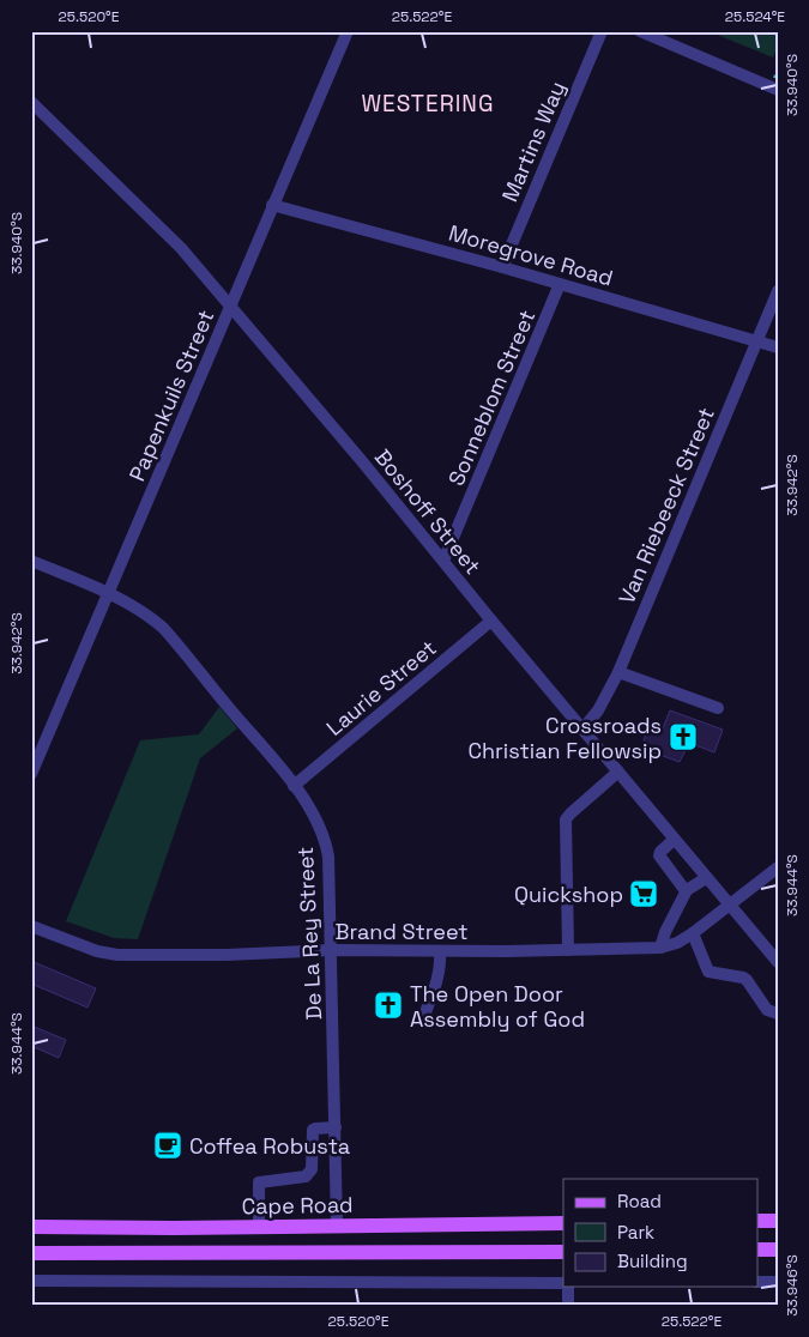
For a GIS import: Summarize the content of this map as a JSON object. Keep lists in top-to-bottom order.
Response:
{
  "streets": {
    "main road": ["Cape Road"],
    "street": [
      "Martins Way",
      "Moregrove Road",
      "Papenkuils Street",
      "Sonneblom Street",
      "Van Riebeeck Street",
      "Boshoff Street",
      "Laurie Street",
      "Brand Street",
      "De La Rey Street"
    ]
  },
  "crossings": [
    ["Martins Way", "Moregrove Road"],
    ["Moregrove Road", "Papenkuils Street"],
    ["Moregrove Road", "Sonneblom Street"],
    ["Moregrove Road", "Van Riebeeck Street"],
    ["Papenkuils Street", "Boshoff Street"],
    ["Papenkuils Street", "De La Rey Street"],
    ["Sonneblom Street", "Boshoff Street"],
    ["Van Riebeeck Street", "Boshoff Street"],
    ["Boshoff Street", "Laurie Street"],
    ["Boshoff Street", "Brand Street"],
    ["Laurie Street", "De La Rey Street"],
    ["Brand Street", "De La Rey Street"],
    ["De La Rey Street", "Cape Road"]
  ],
  "districts": ["WESTERING"],
  "places": {
    "church": ["Crossroads Christian Fellowsip", "The Open Door Assembly of God"],
    "supermarket": ["Quickshop"],
    "cafe": ["Coffea Robusta"]
  },
  "legend": ["Road", "Park", "Building"],
  "coordinates": [
    "25.520°E",
    "25.522°E",
    "25.524°E",
    "33.940°S",
    "33.942°S",
    "33.944°S",
    "33.946°S"
  ]
}
